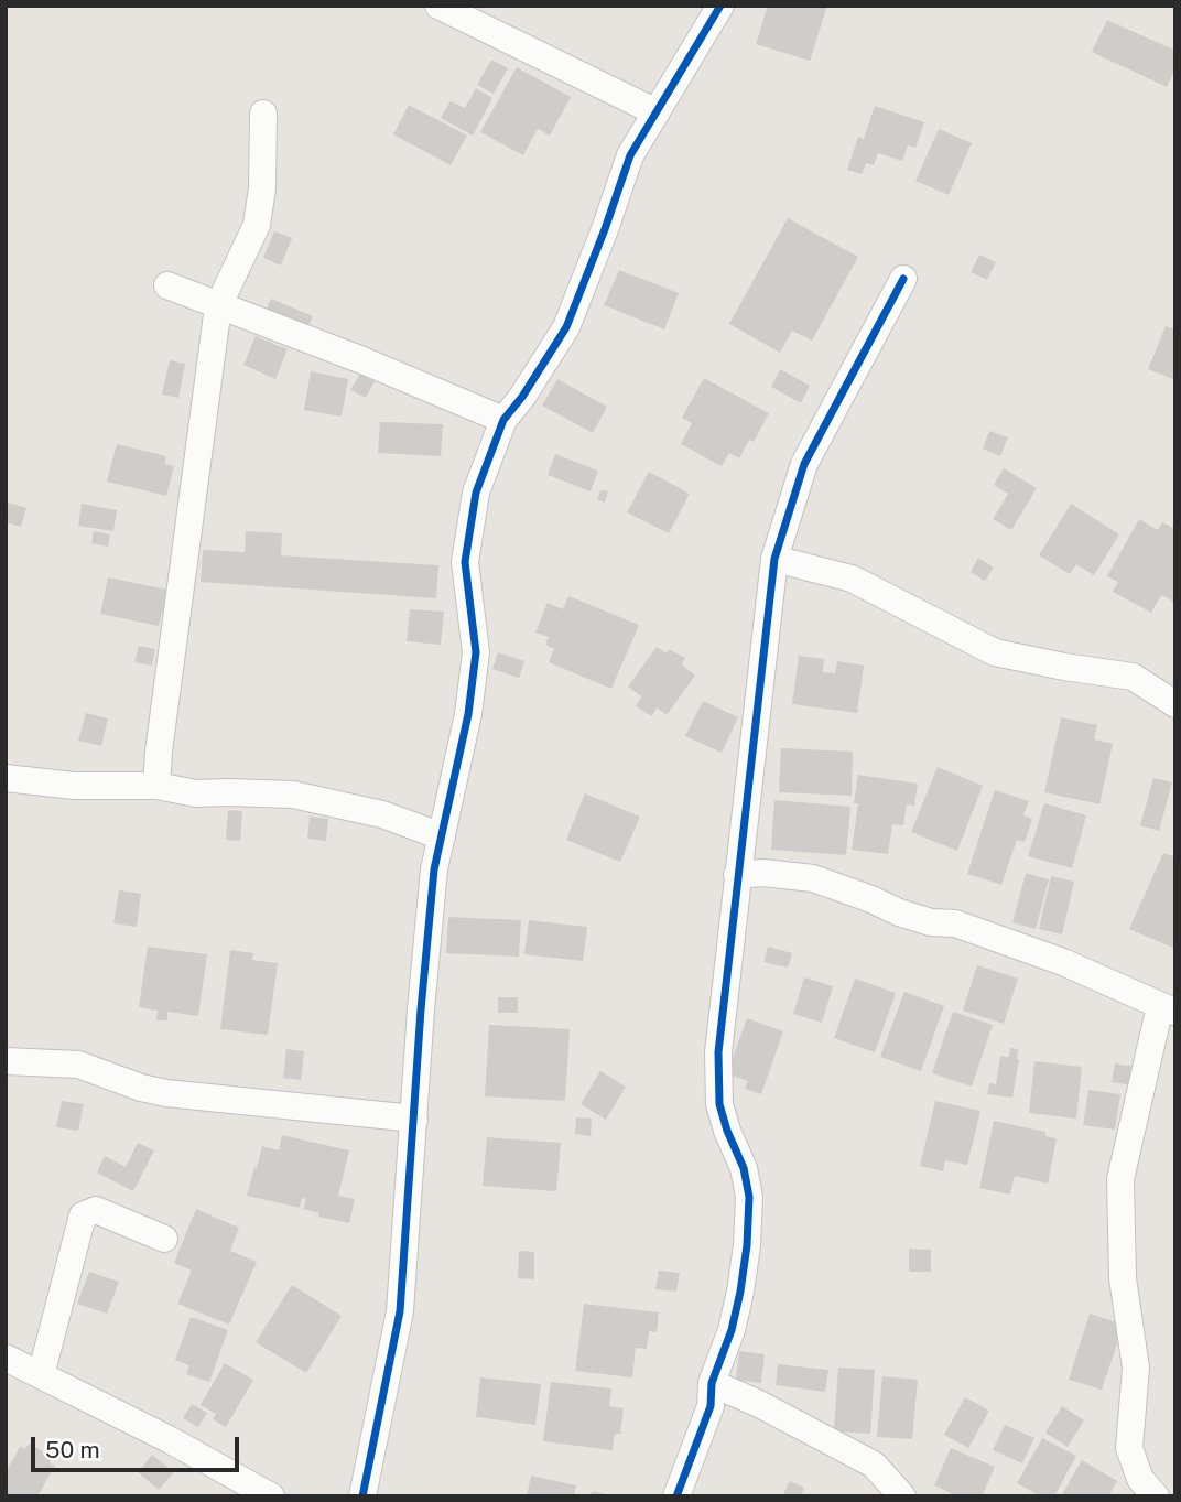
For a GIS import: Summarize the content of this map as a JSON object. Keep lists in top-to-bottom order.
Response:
{
  "scale_bar": "50 m"
}
